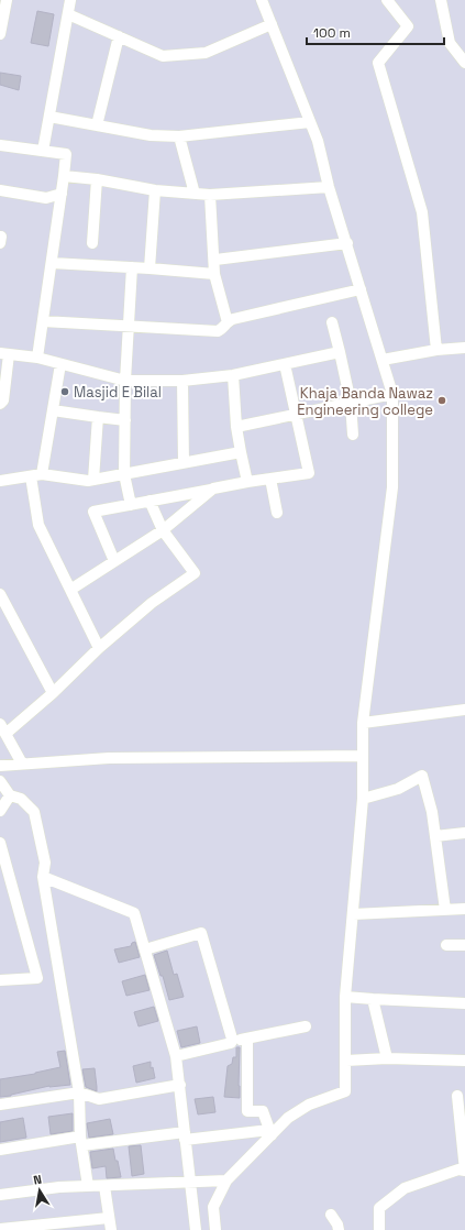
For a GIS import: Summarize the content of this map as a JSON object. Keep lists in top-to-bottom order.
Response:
{
  "places": ["Masjid E Bilal", "Khaja Banda Nawaz Engineering college"],
  "scale_bar": "100 m",
  "north": "top"
}
